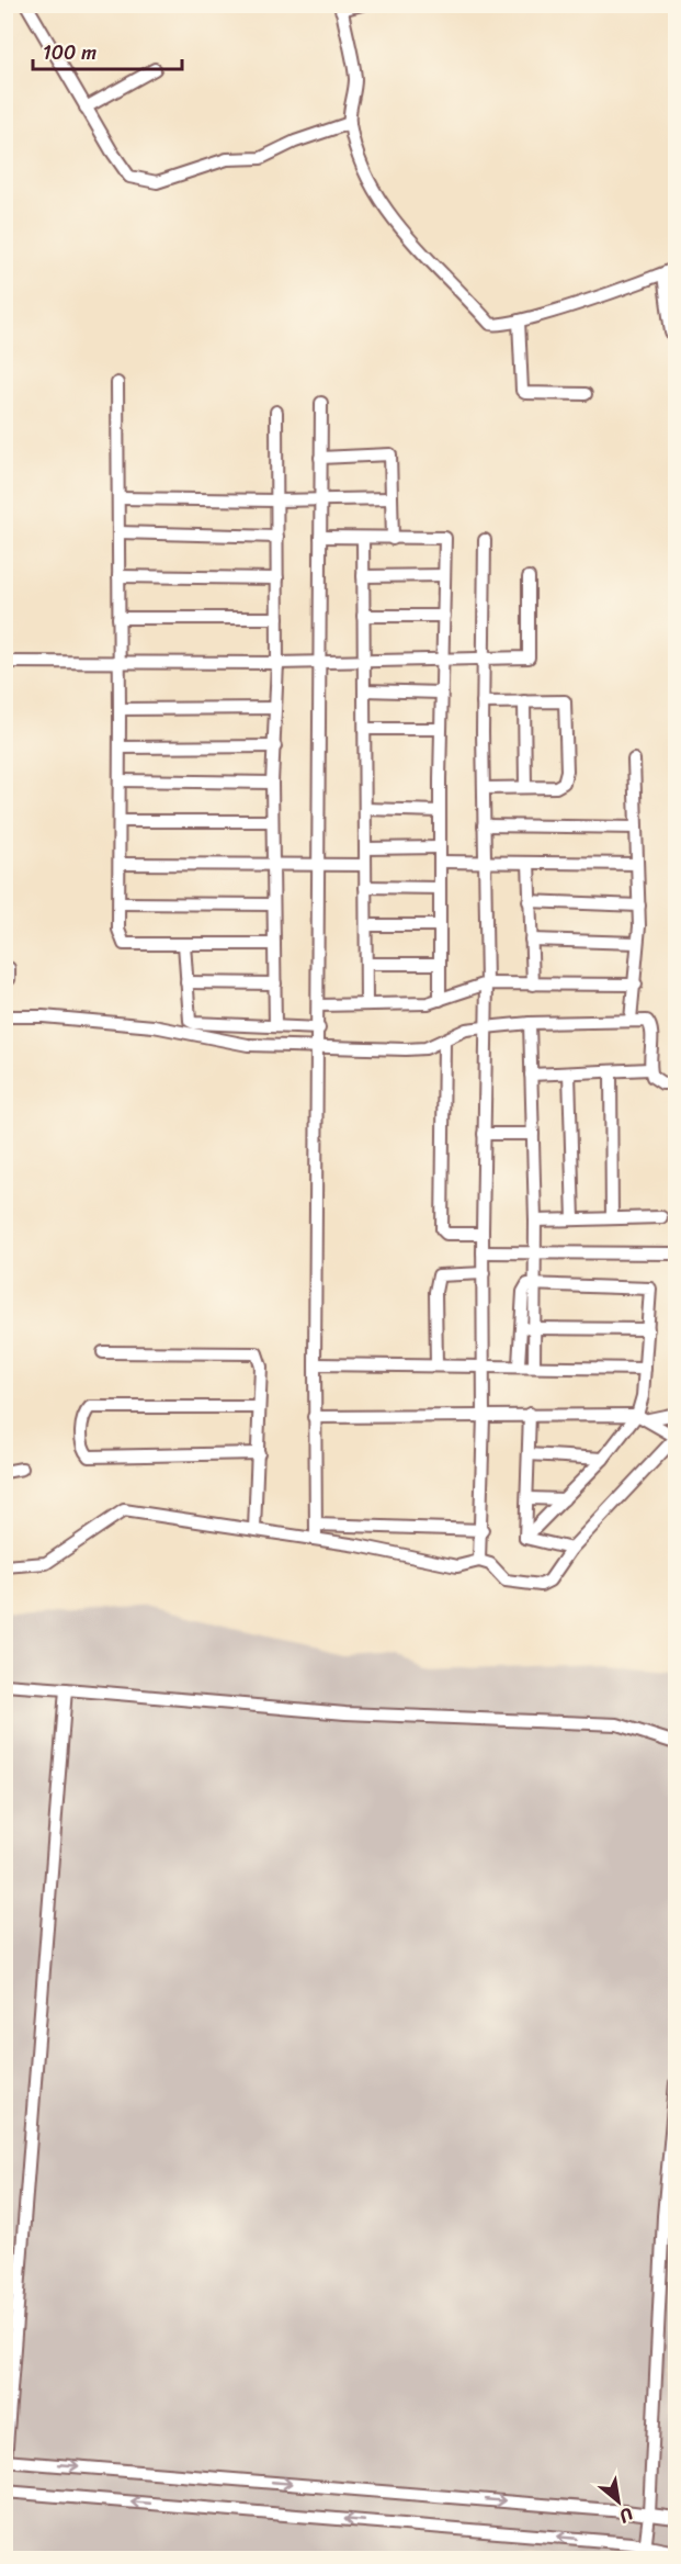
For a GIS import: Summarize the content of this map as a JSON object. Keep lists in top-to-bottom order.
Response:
{
  "scale_bar": "100 m",
  "north": "bottom right"
}
